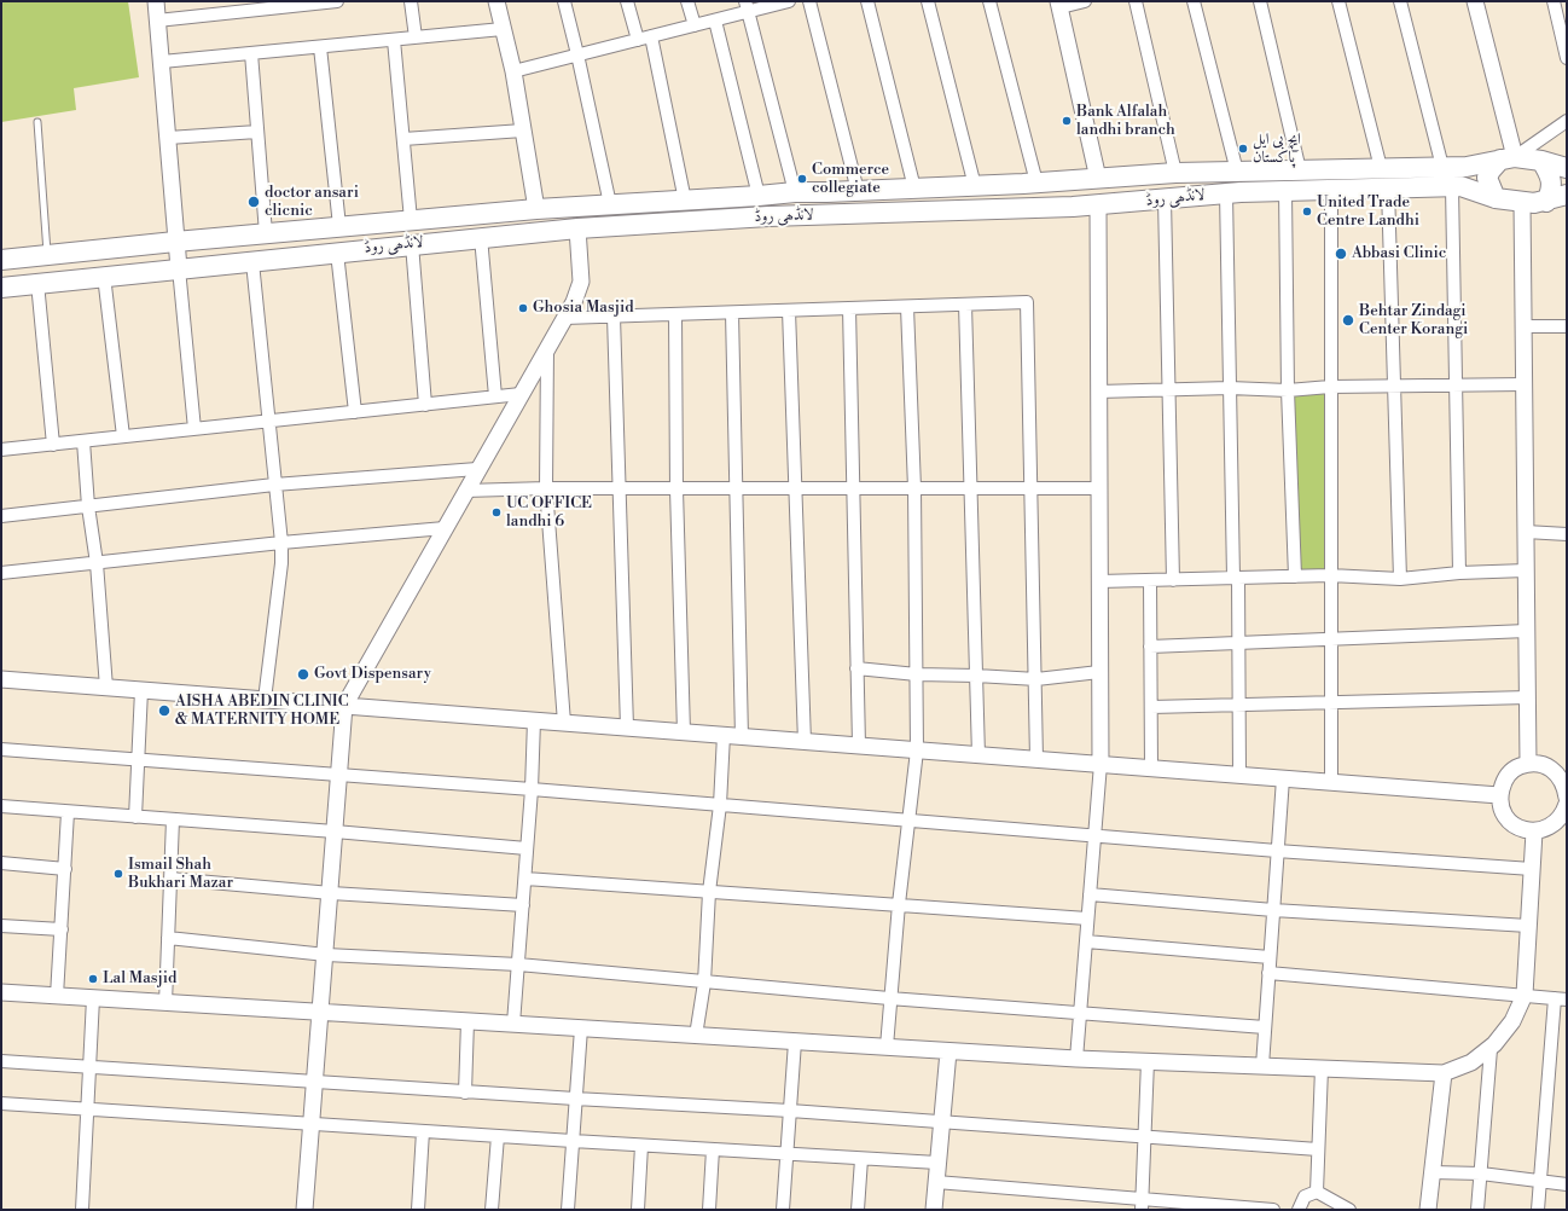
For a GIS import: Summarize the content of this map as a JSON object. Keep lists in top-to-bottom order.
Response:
{
  "streets": {
    "main road": ["لانڈھی روڈ"]
  },
  "places": [
    "Bank Alfalah landhi branch",
    "ایچ بی ایل پاکستان",
    "Commerce collegiate",
    "doctor ansari clicnic",
    "United Trade Centre Landhi",
    "Abbasi Clinic",
    "Ghosia Masjid",
    "Behtar Zindagi Center Korangi",
    "UC OFFICE landhi 6",
    "Govt Dispensary",
    "AISHA ABEDIN CLINIC & MATERNITY HOME",
    "Ismail Shah Bukhari Mazar",
    "Lal Masjid"
  ]
}
